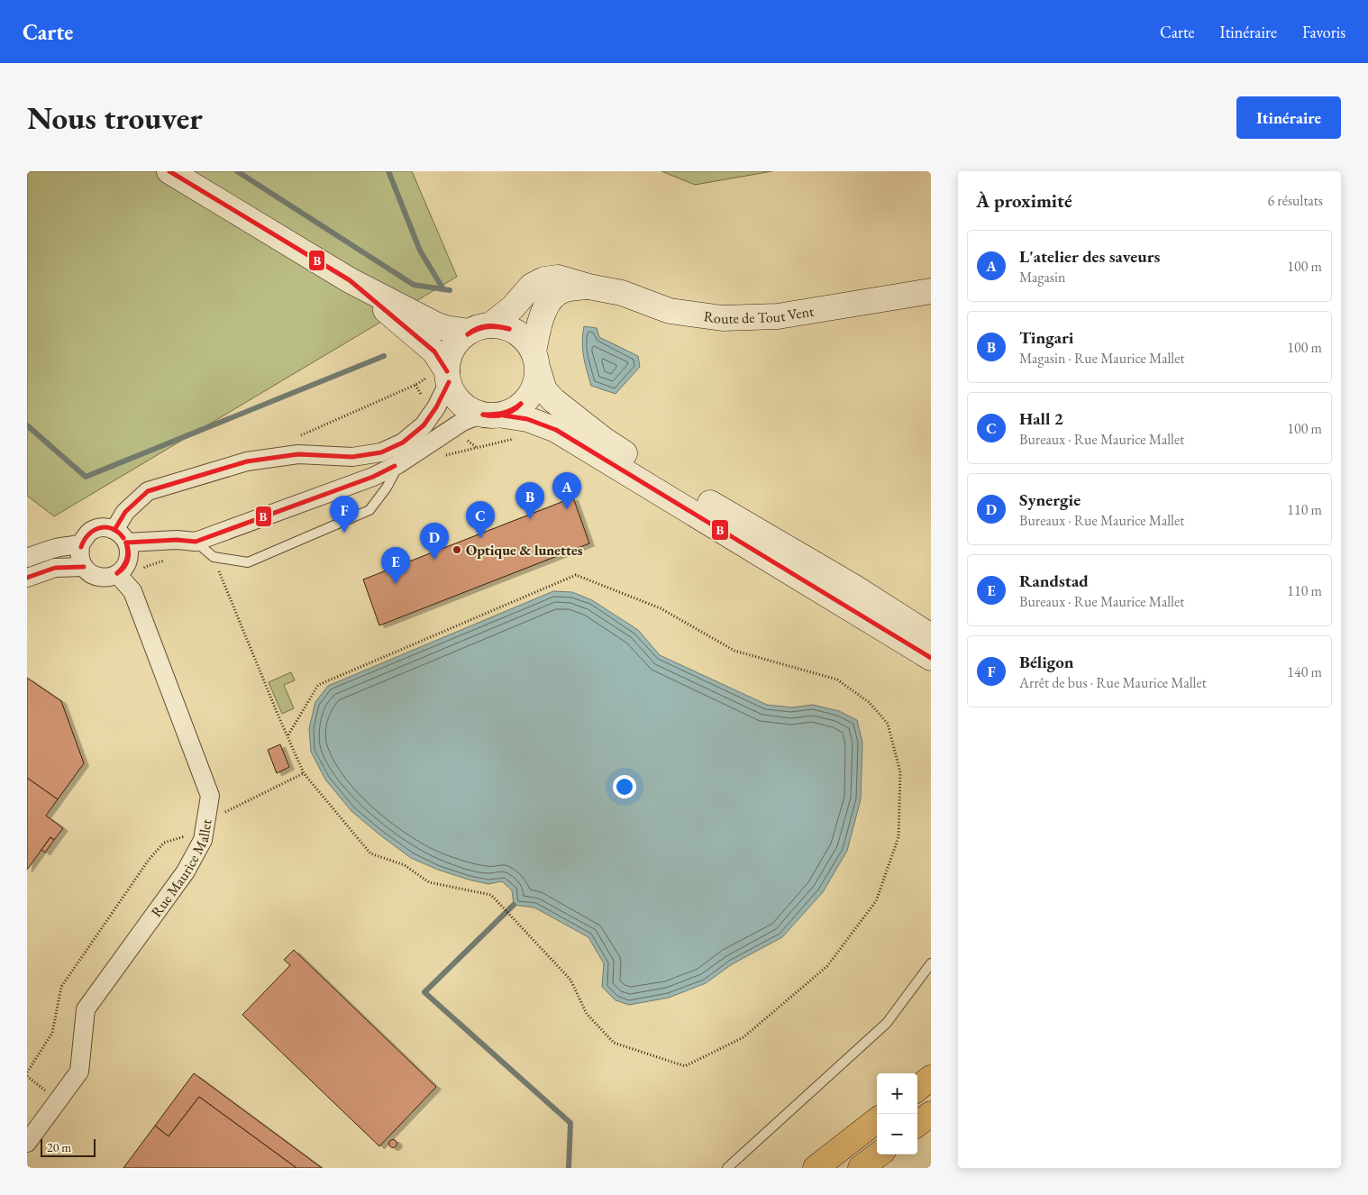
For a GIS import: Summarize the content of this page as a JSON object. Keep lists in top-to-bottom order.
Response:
{
  "streets": {
    "main road": ["Route de Tout Vent"],
    "street": ["Rue Maurice Mallet"]
  },
  "places": ["Optique & lunettes"],
  "lines": ["transit line B"],
  "scale_bar": "20 m",
  "page": {
    "header": "Carte",
    "nav": ["Carte", "Itinéraire", "Favoris"],
    "buttons": "Itinéraire",
    "title": "Nous trouver",
    "heading": ["À proximité", "6 résultats"],
    "list": [
      {
        "mark": "A",
        "name": "L'atelier des saveurs",
        "note": "Magasin",
        "value": "100 m"
      },
      {
        "mark": "B",
        "name": "Tingari",
        "note": "Magasin · Rue Maurice Mallet",
        "value": "100 m"
      },
      {
        "mark": "C",
        "name": "Hall 2",
        "note": "Bureaux · Rue Maurice Mallet",
        "value": "100 m"
      },
      {
        "mark": "D",
        "name": "Synergie",
        "note": "Bureaux · Rue Maurice Mallet",
        "value": "110 m"
      },
      {
        "mark": "E",
        "name": "Randstad",
        "note": "Bureaux · Rue Maurice Mallet",
        "value": "110 m"
      },
      {
        "mark": "F",
        "name": "Béligon",
        "note": "Arrêt de bus · Rue Maurice Mallet",
        "value": "140 m"
      }
    ],
    "pins": [
      "A",
      "B",
      "F",
      "C",
      "D",
      "E"
    ],
    "map_buttons": ["+", "−"],
    "scale": "20 m"
  }
}
